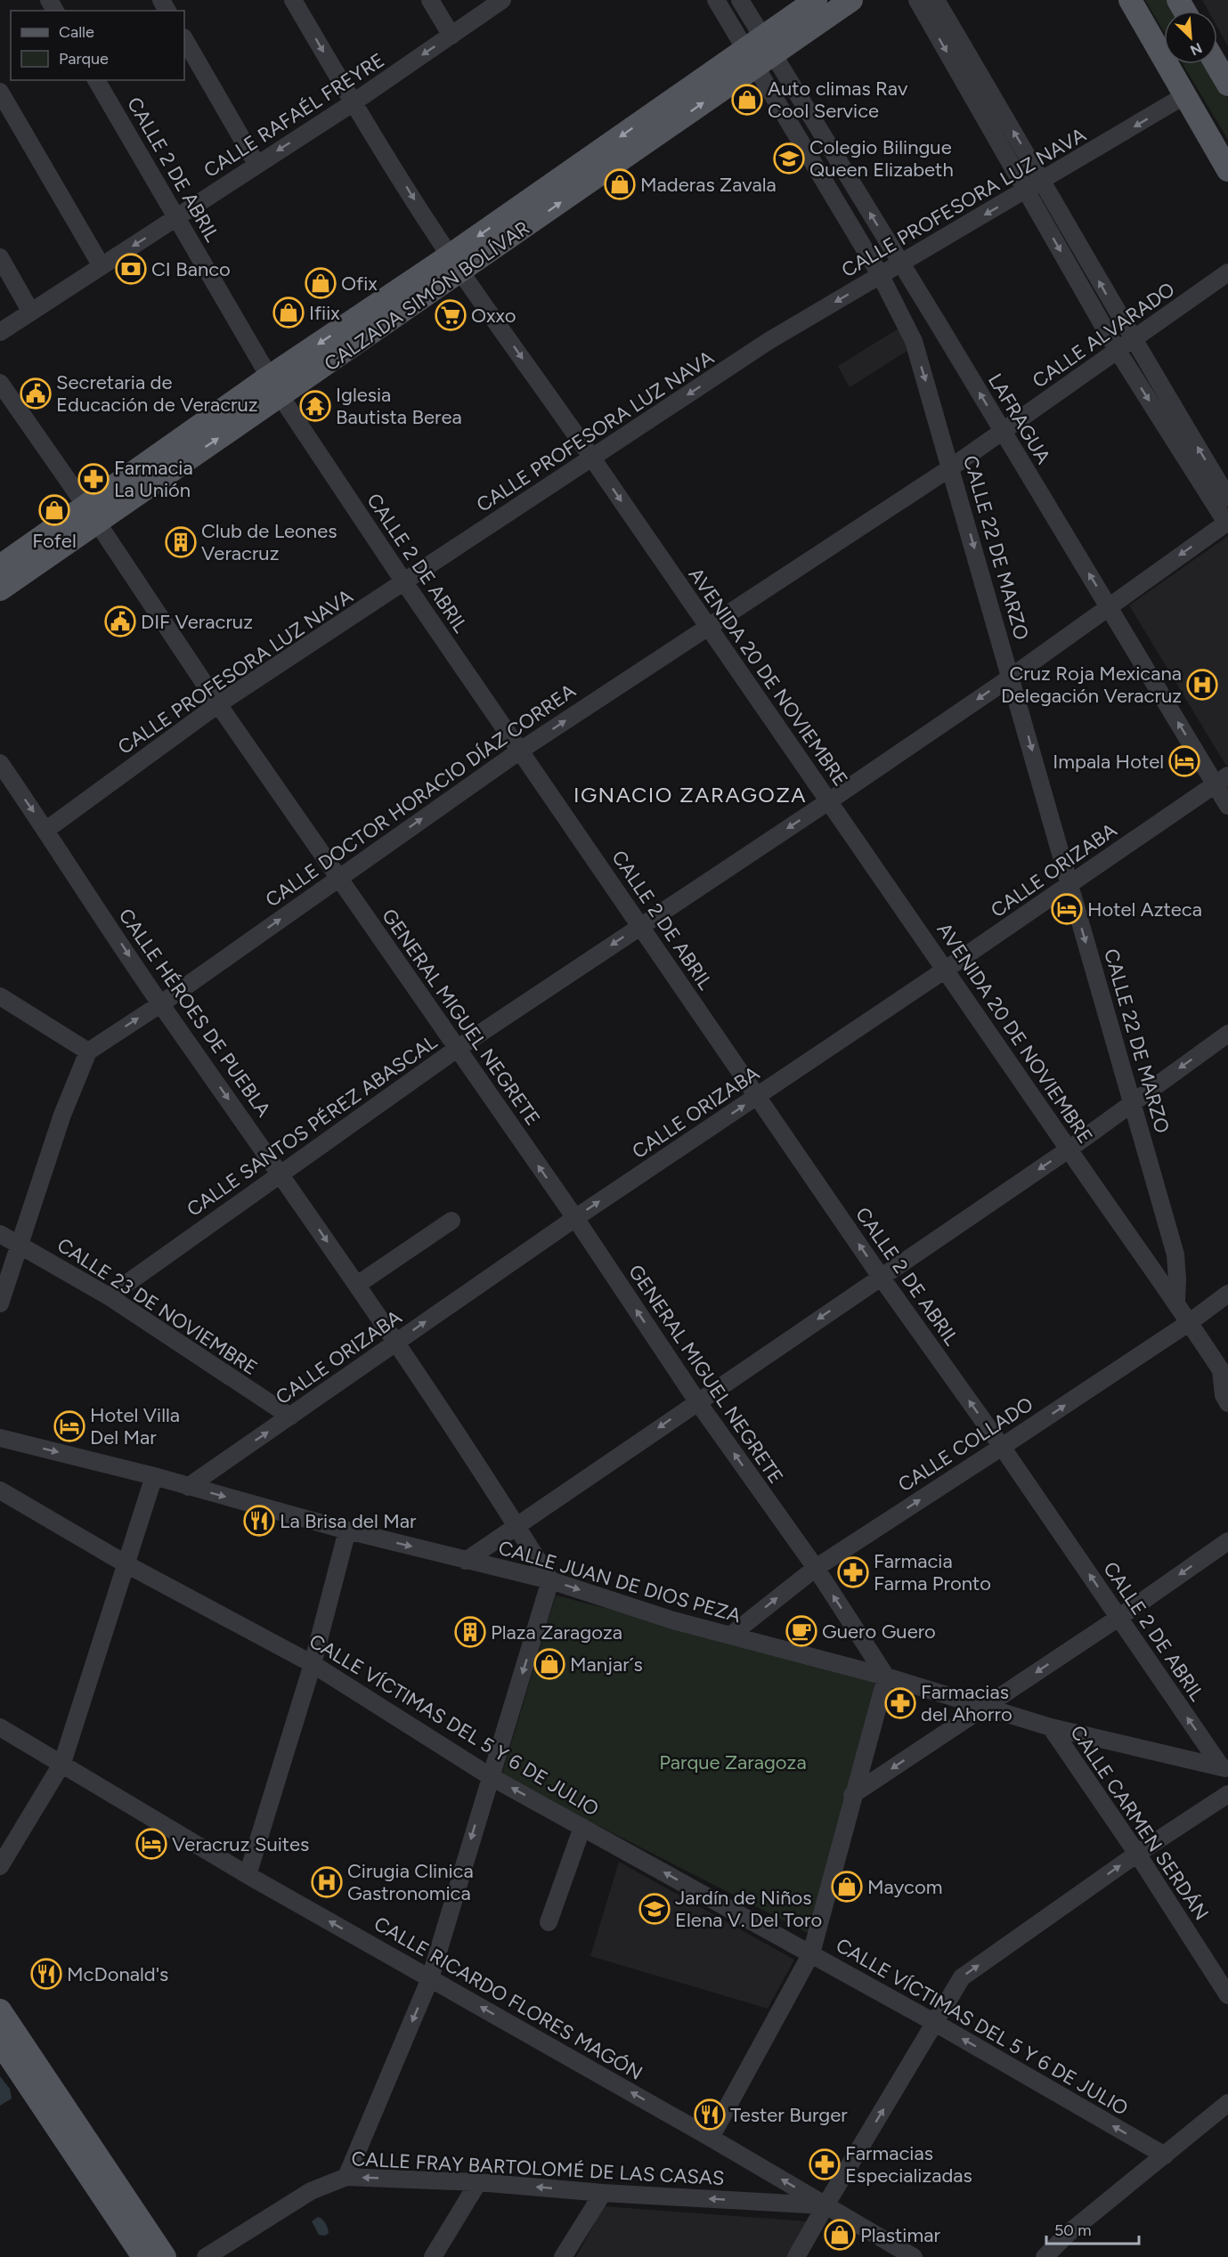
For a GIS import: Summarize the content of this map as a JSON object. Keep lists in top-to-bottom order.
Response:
{
  "streets": {
    "main road": ["CALZADA SIMÓN BOLÍVAR"],
    "street": [
      "CALLE RAFAÉL FREYRE",
      "CALLE 2 DE ABRIL",
      "CALLE PROFESORA LUZ NAVA",
      "CALLE ALVARADO",
      "LAFRAGUA",
      "CALLE 22 DE MARZO",
      "AVENIDA 20 DE NOVIEMBRE",
      "CALLE DOCTOR HORACIO DÍAZ CORREA",
      "CALLE ORIZABA",
      "CALLE HÉROES DE PUEBLA",
      "GENERAL MIGUEL NEGRETE",
      "CALLE SANTOS PÉREZ ABASCAL",
      "CALLE 23 DE NOVIEMBRE",
      "CALLE COLLADO",
      "CALLE JUAN DE DIOS PEZA",
      "CALLE VÍCTIMAS DEL 5 Y 6 DE JULIO",
      "CALLE CARMEN SERDÁN",
      "CALLE RICARDO FLORES MAGÓN",
      "CALLE FRAY BARTOLOMÉ DE LAS CASAS"
    ]
  },
  "crossings": [
    ["CALLE RAFAÉL FREYRE", "CALLE 2 DE ABRIL"],
    ["CALLE RAFAÉL FREYRE", "AVENIDA 20 DE NOVIEMBRE"],
    ["CALLE 2 DE ABRIL", "CALLE PROFESORA LUZ NAVA"],
    ["CALLE 2 DE ABRIL", "CALZADA SIMÓN BOLÍVAR"],
    ["CALLE 2 DE ABRIL", "CALLE DOCTOR HORACIO DÍAZ CORREA"],
    ["CALLE 2 DE ABRIL", "CALLE ORIZABA"],
    ["CALLE 2 DE ABRIL", "CALLE SANTOS PÉREZ ABASCAL"],
    ["CALLE 2 DE ABRIL", "CALLE COLLADO"],
    ["CALLE 2 DE ABRIL", "CALLE JUAN DE DIOS PEZA"],
    ["CALLE PROFESORA LUZ NAVA", "LAFRAGUA"],
    ["CALLE PROFESORA LUZ NAVA", "CALLE 22 DE MARZO"],
    ["CALLE PROFESORA LUZ NAVA", "AVENIDA 20 DE NOVIEMBRE"],
    ["CALLE PROFESORA LUZ NAVA", "CALLE HÉROES DE PUEBLA"],
    ["CALLE PROFESORA LUZ NAVA", "GENERAL MIGUEL NEGRETE"],
    ["CALZADA SIMÓN BOLÍVAR", "LAFRAGUA"],
    ["CALZADA SIMÓN BOLÍVAR", "AVENIDA 20 DE NOVIEMBRE"],
    ["CALZADA SIMÓN BOLÍVAR", "GENERAL MIGUEL NEGRETE"],
    ["CALLE ALVARADO", "LAFRAGUA"],
    ["CALLE ALVARADO", "CALLE DOCTOR HORACIO DÍAZ CORREA"],
    ["LAFRAGUA", "CALLE DOCTOR HORACIO DÍAZ CORREA"],
    ["LAFRAGUA", "CALLE ORIZABA"],
    ["LAFRAGUA", "CALLE SANTOS PÉREZ ABASCAL"],
    ["CALLE 22 DE MARZO", "AVENIDA 20 DE NOVIEMBRE"],
    ["CALLE 22 DE MARZO", "CALLE DOCTOR HORACIO DÍAZ CORREA"],
    ["CALLE 22 DE MARZO", "CALLE ORIZABA"],
    ["CALLE 22 DE MARZO", "CALLE SANTOS PÉREZ ABASCAL"],
    ["AVENIDA 20 DE NOVIEMBRE", "CALLE DOCTOR HORACIO DÍAZ CORREA"],
    ["AVENIDA 20 DE NOVIEMBRE", "CALLE ORIZABA"],
    ["AVENIDA 20 DE NOVIEMBRE", "CALLE SANTOS PÉREZ ABASCAL"],
    ["AVENIDA 20 DE NOVIEMBRE", "CALLE COLLADO"],
    ["CALLE DOCTOR HORACIO DÍAZ CORREA", "CALLE HÉROES DE PUEBLA"],
    ["CALLE DOCTOR HORACIO DÍAZ CORREA", "GENERAL MIGUEL NEGRETE"],
    ["CALLE ORIZABA", "CALLE HÉROES DE PUEBLA"],
    ["CALLE ORIZABA", "GENERAL MIGUEL NEGRETE"],
    ["CALLE ORIZABA", "CALLE 23 DE NOVIEMBRE"],
    ["CALLE ORIZABA", "CALLE JUAN DE DIOS PEZA"],
    ["CALLE HÉROES DE PUEBLA", "CALLE SANTOS PÉREZ ABASCAL"],
    ["CALLE HÉROES DE PUEBLA", "CALLE JUAN DE DIOS PEZA"],
    ["GENERAL MIGUEL NEGRETE", "CALLE SANTOS PÉREZ ABASCAL"],
    ["GENERAL MIGUEL NEGRETE", "CALLE COLLADO"],
    ["GENERAL MIGUEL NEGRETE", "CALLE JUAN DE DIOS PEZA"],
    ["CALLE SANTOS PÉREZ ABASCAL", "CALLE 23 DE NOVIEMBRE"],
    ["CALLE COLLADO", "CALLE JUAN DE DIOS PEZA"],
    ["CALLE JUAN DE DIOS PEZA", "CALLE CARMEN SERDÁN"],
    ["CALLE RICARDO FLORES MAGÓN", "CALLE FRAY BARTOLOMÉ DE LAS CASAS"]
  ],
  "one_way": [
    "CALLE RAFAÉL FREYRE",
    "CALLE 2 DE ABRIL",
    "CALLE PROFESORA LUZ NAVA",
    "CALLE 22 DE MARZO",
    "AVENIDA 20 DE NOVIEMBRE",
    "CALLE DOCTOR HORACIO DÍAZ CORREA",
    "CALLE ORIZABA",
    "CALLE HÉROES DE PUEBLA",
    "GENERAL MIGUEL NEGRETE",
    "CALLE SANTOS PÉREZ ABASCAL",
    "CALLE COLLADO",
    "CALLE JUAN DE DIOS PEZA",
    "CALLE VÍCTIMAS DEL 5 Y 6 DE JULIO",
    "CALLE RICARDO FLORES MAGÓN",
    "CALLE FRAY BARTOLOMÉ DE LAS CASAS"
  ],
  "districts": ["IGNACIO ZARAGOZA"],
  "parks": ["Parque Zaragoza"],
  "places": {
    "shop": [
      "Auto climas Rav Cool Service",
      "Maderas Zavala",
      "Ofix",
      "Ifiix",
      "Fofel",
      "Manjar´s",
      "Maycom",
      "Plastimar"
    ],
    "school or university": ["Colegio Bilingue Queen Elizabeth", "Jardín de Niños Elena V. Del Toro"],
    "bank": ["CI Banco"],
    "supermarket": ["Oxxo"],
    "public building": ["Secretaria de Educación de Veracruz", "DIF Veracruz"],
    "temple": ["Iglesia Bautista Berea"],
    "pharmacy": [
      "Farmacia La Unión",
      "Farmacia Farma Pronto",
      "Farmacias del Ahorro",
      "Farmacias Especializadas"
    ],
    "building": ["Club de Leones Veracruz", "Plaza Zaragoza"],
    "hospital": ["Cruz Roja Mexicana Delegación Veracruz", "Cirugia Clinica Gastronomica"],
    "hotel": [
      "Impala Hotel",
      "Hotel Azteca",
      "Hotel Villa Del Mar",
      "Veracruz Suites"
    ],
    "restaurant": ["La Brisa del Mar", "McDonald's", "Tester Burger"],
    "cafe": ["Guero Guero"]
  },
  "legend": ["Calle", "Parque"],
  "scale_bar": "50 m",
  "north": "bottom right"
}
